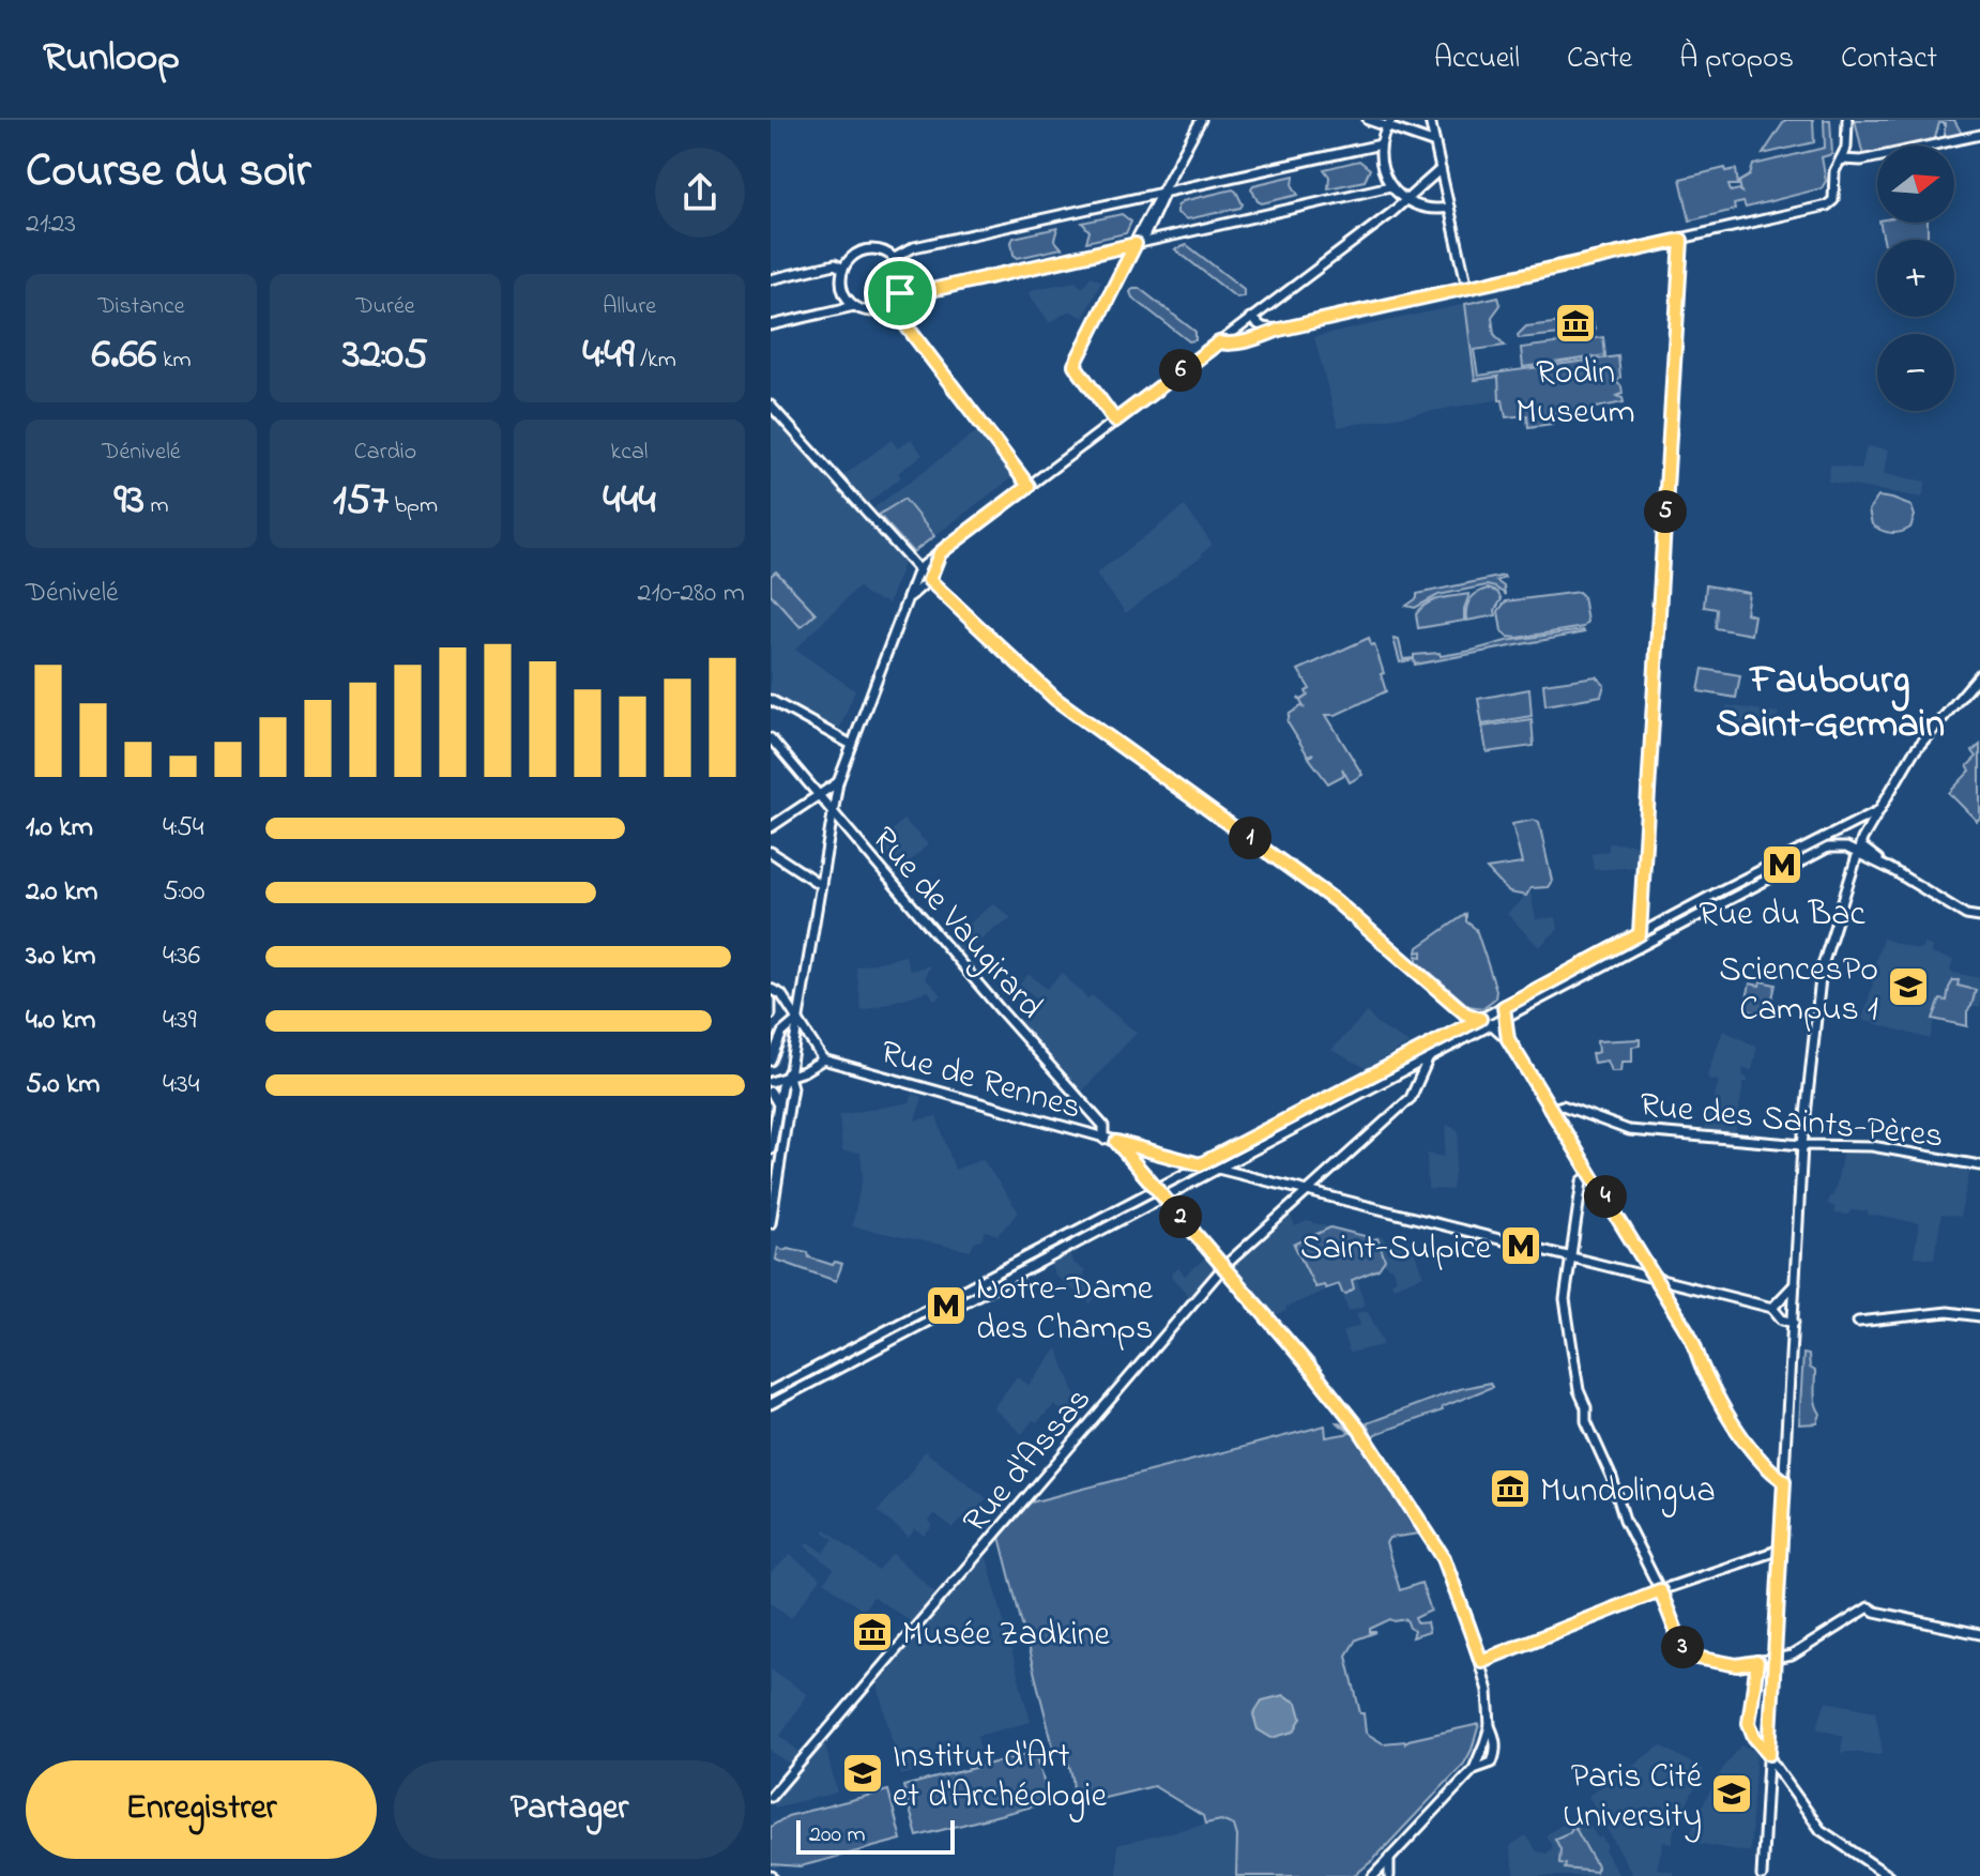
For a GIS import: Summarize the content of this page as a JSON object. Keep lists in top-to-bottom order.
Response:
{
  "streets": {
    "main road": [
      "Rue de Vaugirard",
      "Rue de Rennes",
      "Rue des Saints-Pères",
      "Rue d'Assas"
    ]
  },
  "crossings": [
    ["Rue de Vaugirard", "Rue de Rennes"],
    ["Rue de Rennes", "Rue d'Assas"]
  ],
  "districts": ["Faubourg Saint-Germain"],
  "places": {
    "museum": ["Rodin Museum", "Mundolingua", "Musée Zadkine"],
    "metro station": ["Rue du Bac", "Saint-Sulpice", "Notre-Dame des Champs"],
    "school or university": ["SciencesPo Campus 1", "Institut d'Art et d'Archéologie", "Paris Cité University"]
  },
  "scale_bar": "200 m",
  "north": "right",
  "page": {
    "header": "Runloop",
    "nav": [
      "Accueil",
      "Carte",
      "À propos",
      "Contact"
    ],
    "heading": ["Course du soir", "21:23"],
    "map_buttons": ["+", "−"],
    "stats": [
      ["Distance", "6.66 km"],
      ["Durée", "32:05"],
      ["Allure", "4:49 /km"],
      ["Dénivelé", "93 m"],
      ["Cardio", "157 bpm"],
      ["kcal", "444"]
    ],
    "pins": [
      "6",
      "5",
      "1",
      "4",
      "2",
      "3"
    ],
    "chart": ["Dénivelé", "210–280 m"],
    "list": [
      {
        "name": "1.0 km",
        "note": "4:54"
      },
      {
        "name": "2.0 km",
        "note": "5:00"
      },
      {
        "name": "3.0 km",
        "note": "4:36"
      },
      {
        "name": "4.0 km",
        "note": "4:39"
      },
      {
        "name": "5.0 km",
        "note": "4:34"
      }
    ],
    "buttons": ["Enregistrer", "Partager"],
    "scale": "200 m"
  }
}
